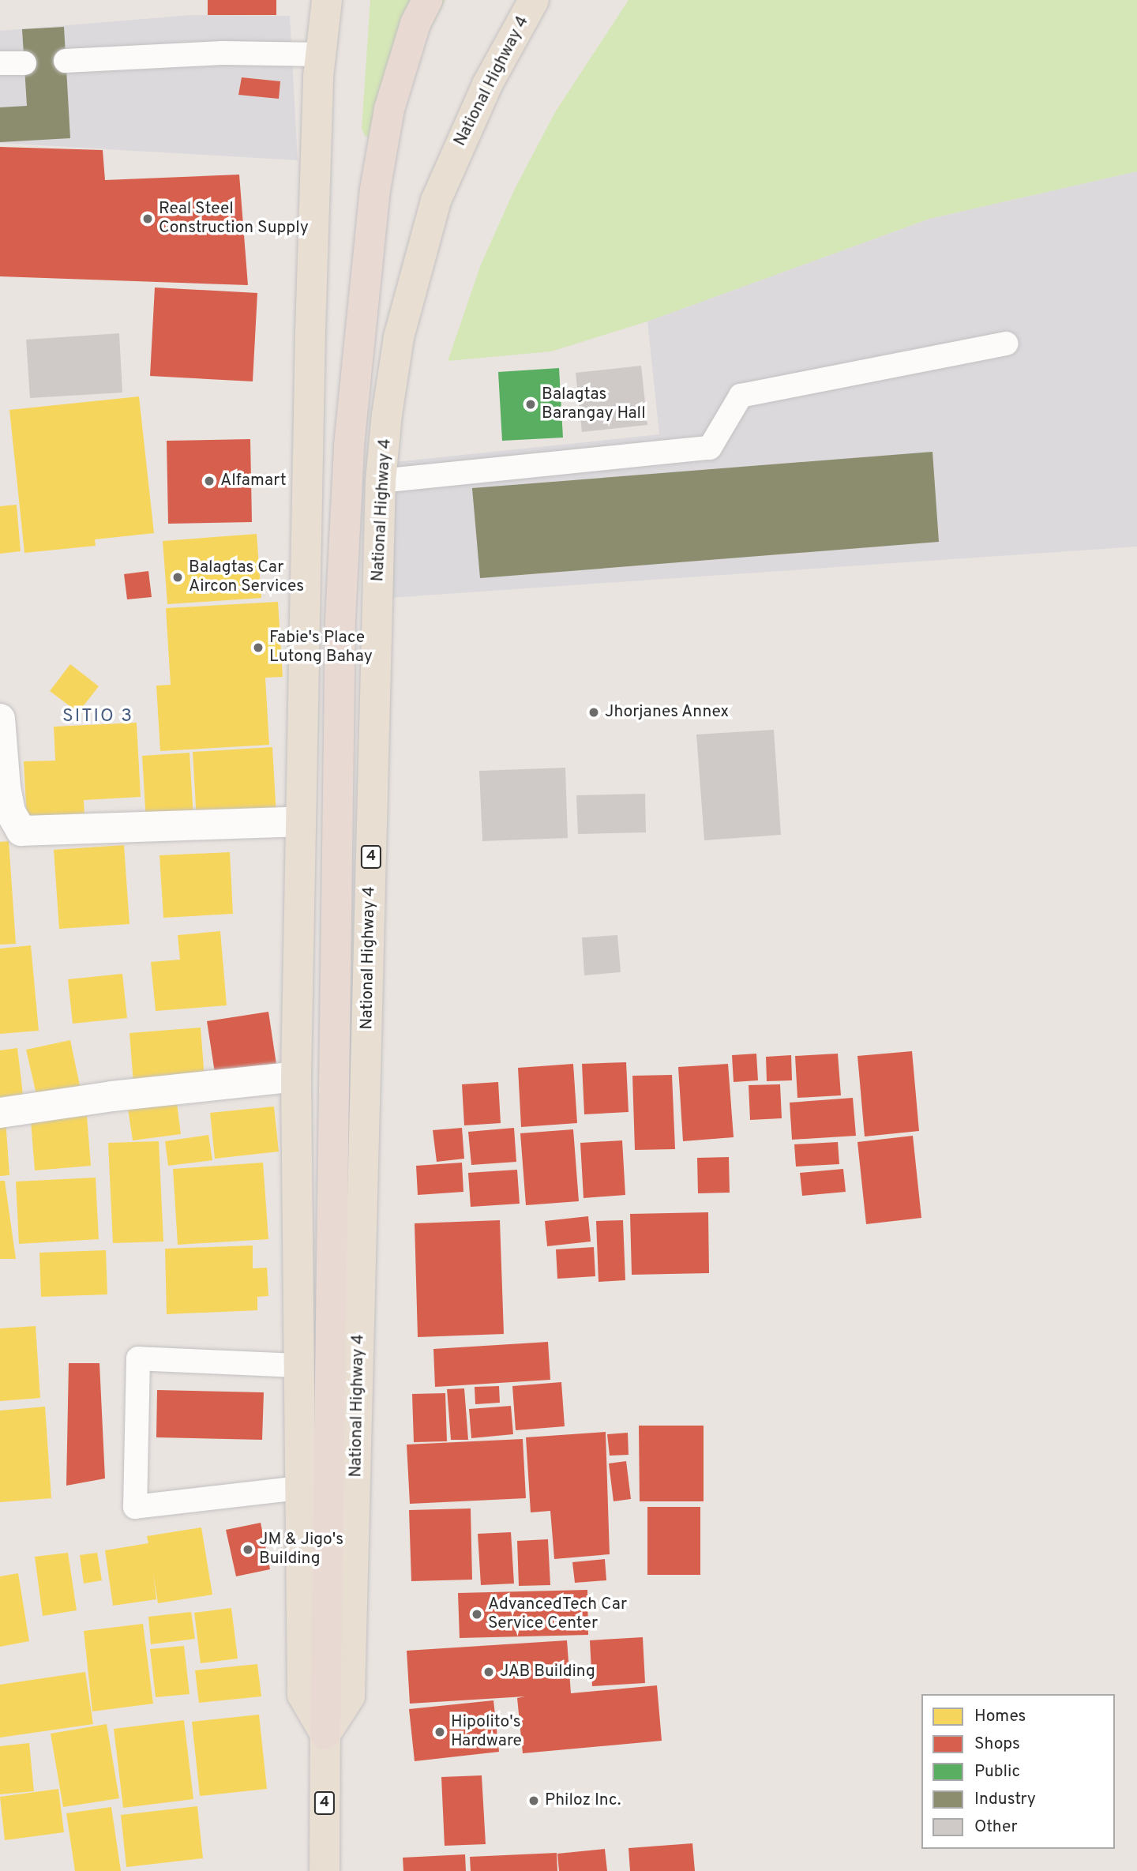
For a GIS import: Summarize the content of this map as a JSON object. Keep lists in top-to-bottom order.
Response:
{
  "streets": {
    "main road": ["National Highway 4", "4"]
  },
  "crossings": [
    ["National Highway 4", "4"]
  ],
  "districts": ["SITIO 3"],
  "places": [
    "Real Steel Construction Supply",
    "Balagtas Barangay Hall",
    "Alfamart",
    "Balagtas Car Aircon Services",
    "Fabie's Place Lutong Bahay",
    "Jhorjanes Annex",
    "JM & Jigo's Building",
    "AdvancedTech Car Service Center",
    "JAB Building",
    "Hipolito's Hardware",
    "Philoz Inc."
  ],
  "legend": [
    "Homes",
    "Shops",
    "Public",
    "Industry",
    "Other"
  ]
}
